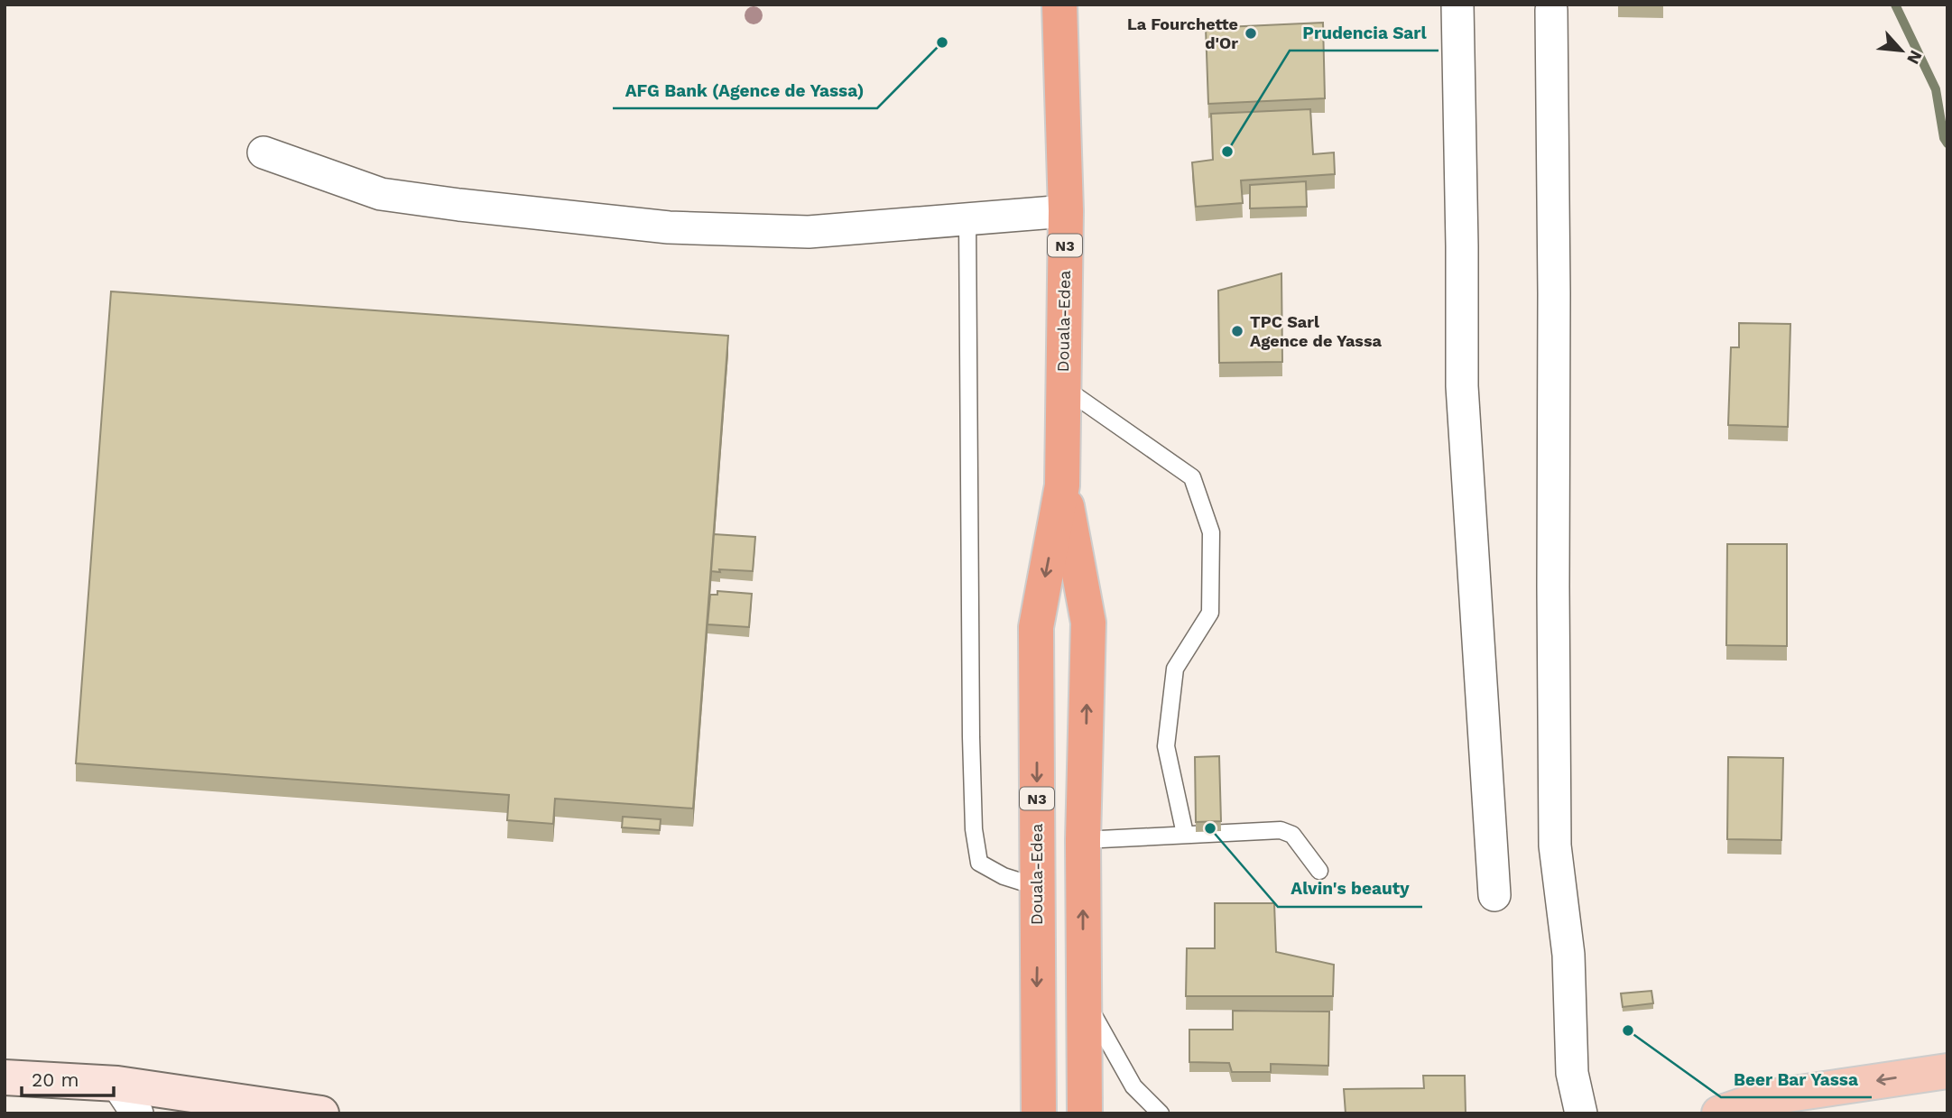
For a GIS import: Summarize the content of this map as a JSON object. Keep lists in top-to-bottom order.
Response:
{
  "streets": {
    "highway": ["N3", "Douala-Edea"]
  },
  "places": [
    "La Fourchette d'Or",
    "AFG Bank (Agence de Yassa)",
    "Prudencia Sarl",
    "TPC Sarl Agence de Yassa",
    "Alvin's beauty",
    "Beer Bar Yassa"
  ],
  "scale_bar": "20 m",
  "north": "bottom right"
}
